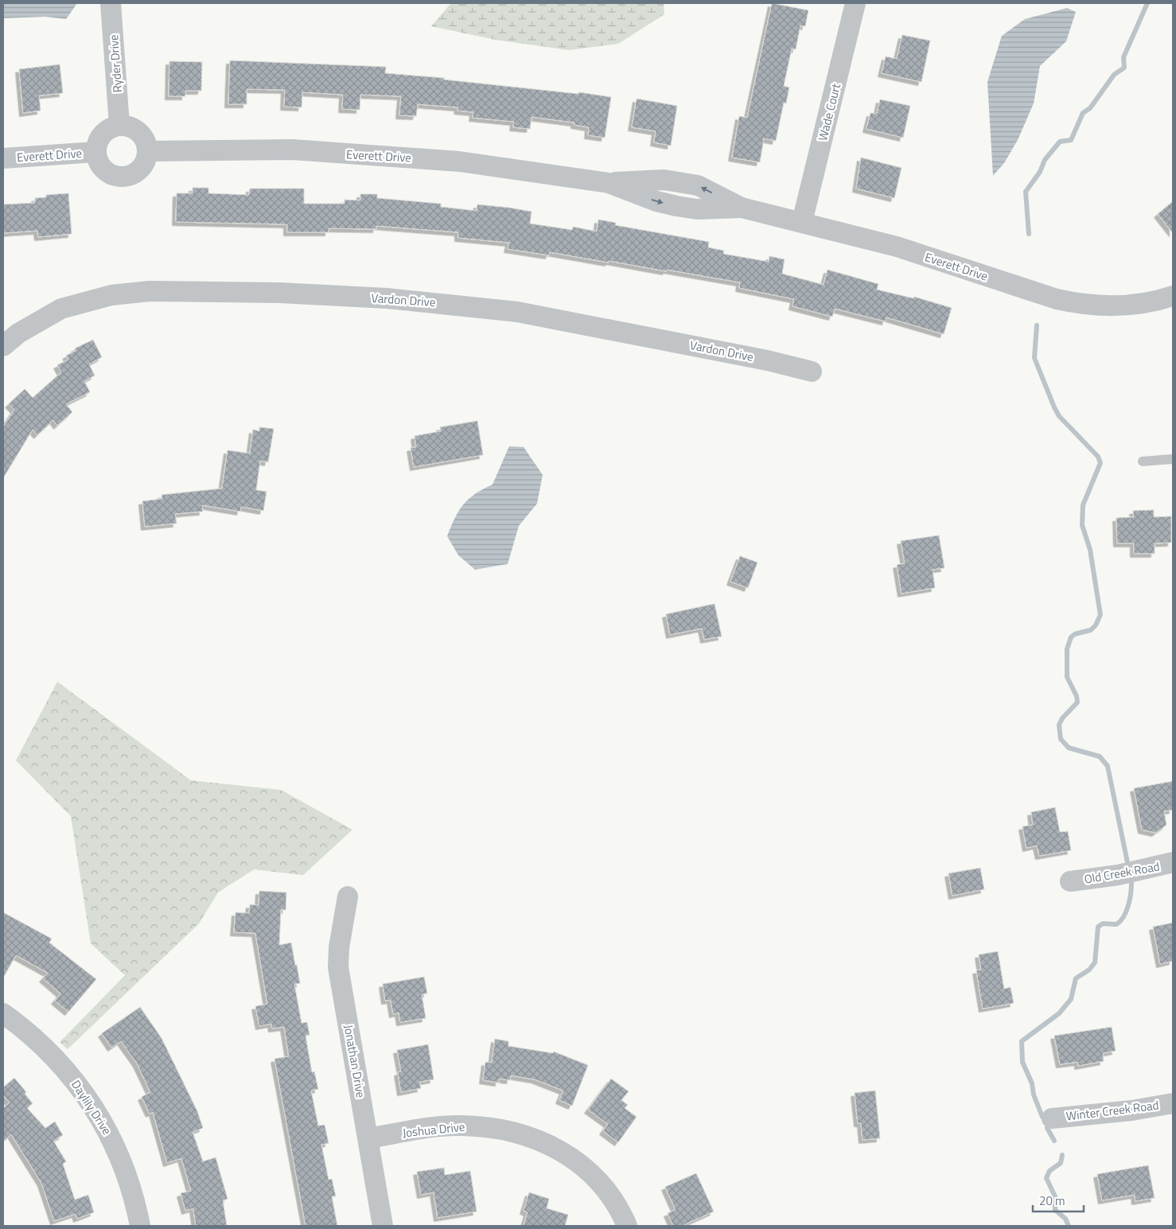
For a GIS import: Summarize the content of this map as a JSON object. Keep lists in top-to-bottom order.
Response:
{
  "streets": {
    "street": [
      "Ryder Drive",
      "Wade Court",
      "Everett Drive",
      "Vardon Drive",
      "Old Creek Road",
      "Jonathan Drive",
      "Daylily Drive",
      "Winter Creek Road",
      "Joshua Drive"
    ]
  },
  "crossings": [
    ["Ryder Drive", "Everett Drive"],
    ["Wade Court", "Everett Drive"],
    ["Jonathan Drive", "Joshua Drive"]
  ],
  "scale_bar": "20 m"
}
